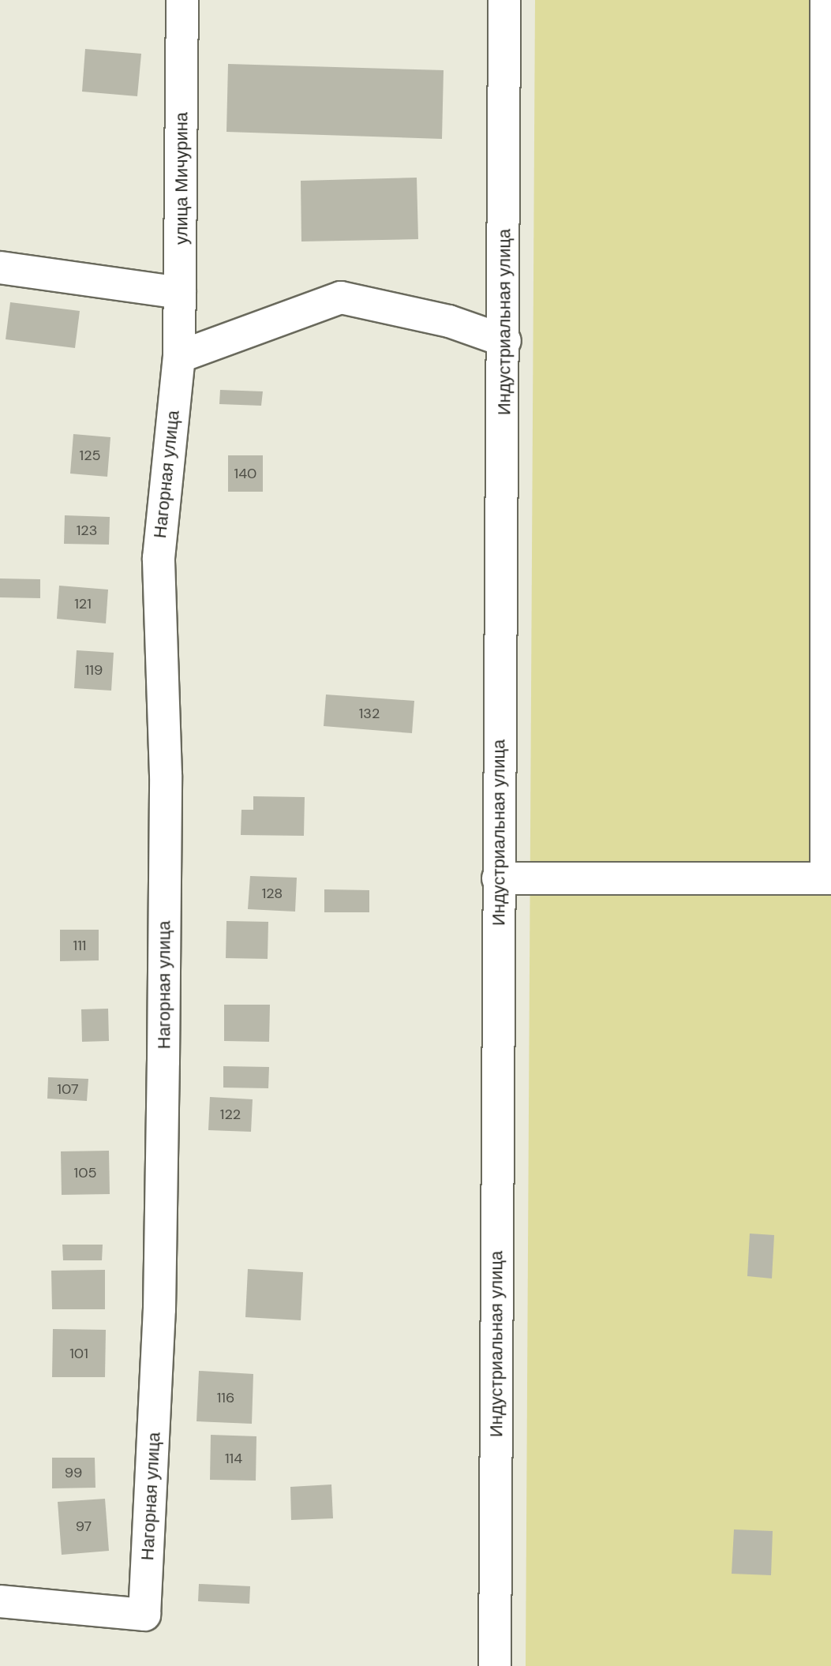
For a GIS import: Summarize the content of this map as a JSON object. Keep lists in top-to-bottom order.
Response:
{
  "streets": {
    "street": ["улица Мичурина", "Индустриальная улица", "Нагорная улица"]
  },
  "crossings": [
    ["улица Мичурина", "Нагорная улица"]
  ],
  "house_numbers": [
    "125",
    "140",
    "123",
    "121",
    "119",
    "132",
    "128",
    "111",
    "107",
    "122",
    "105",
    "101",
    "116",
    "114",
    "99",
    "97"
  ]
}
